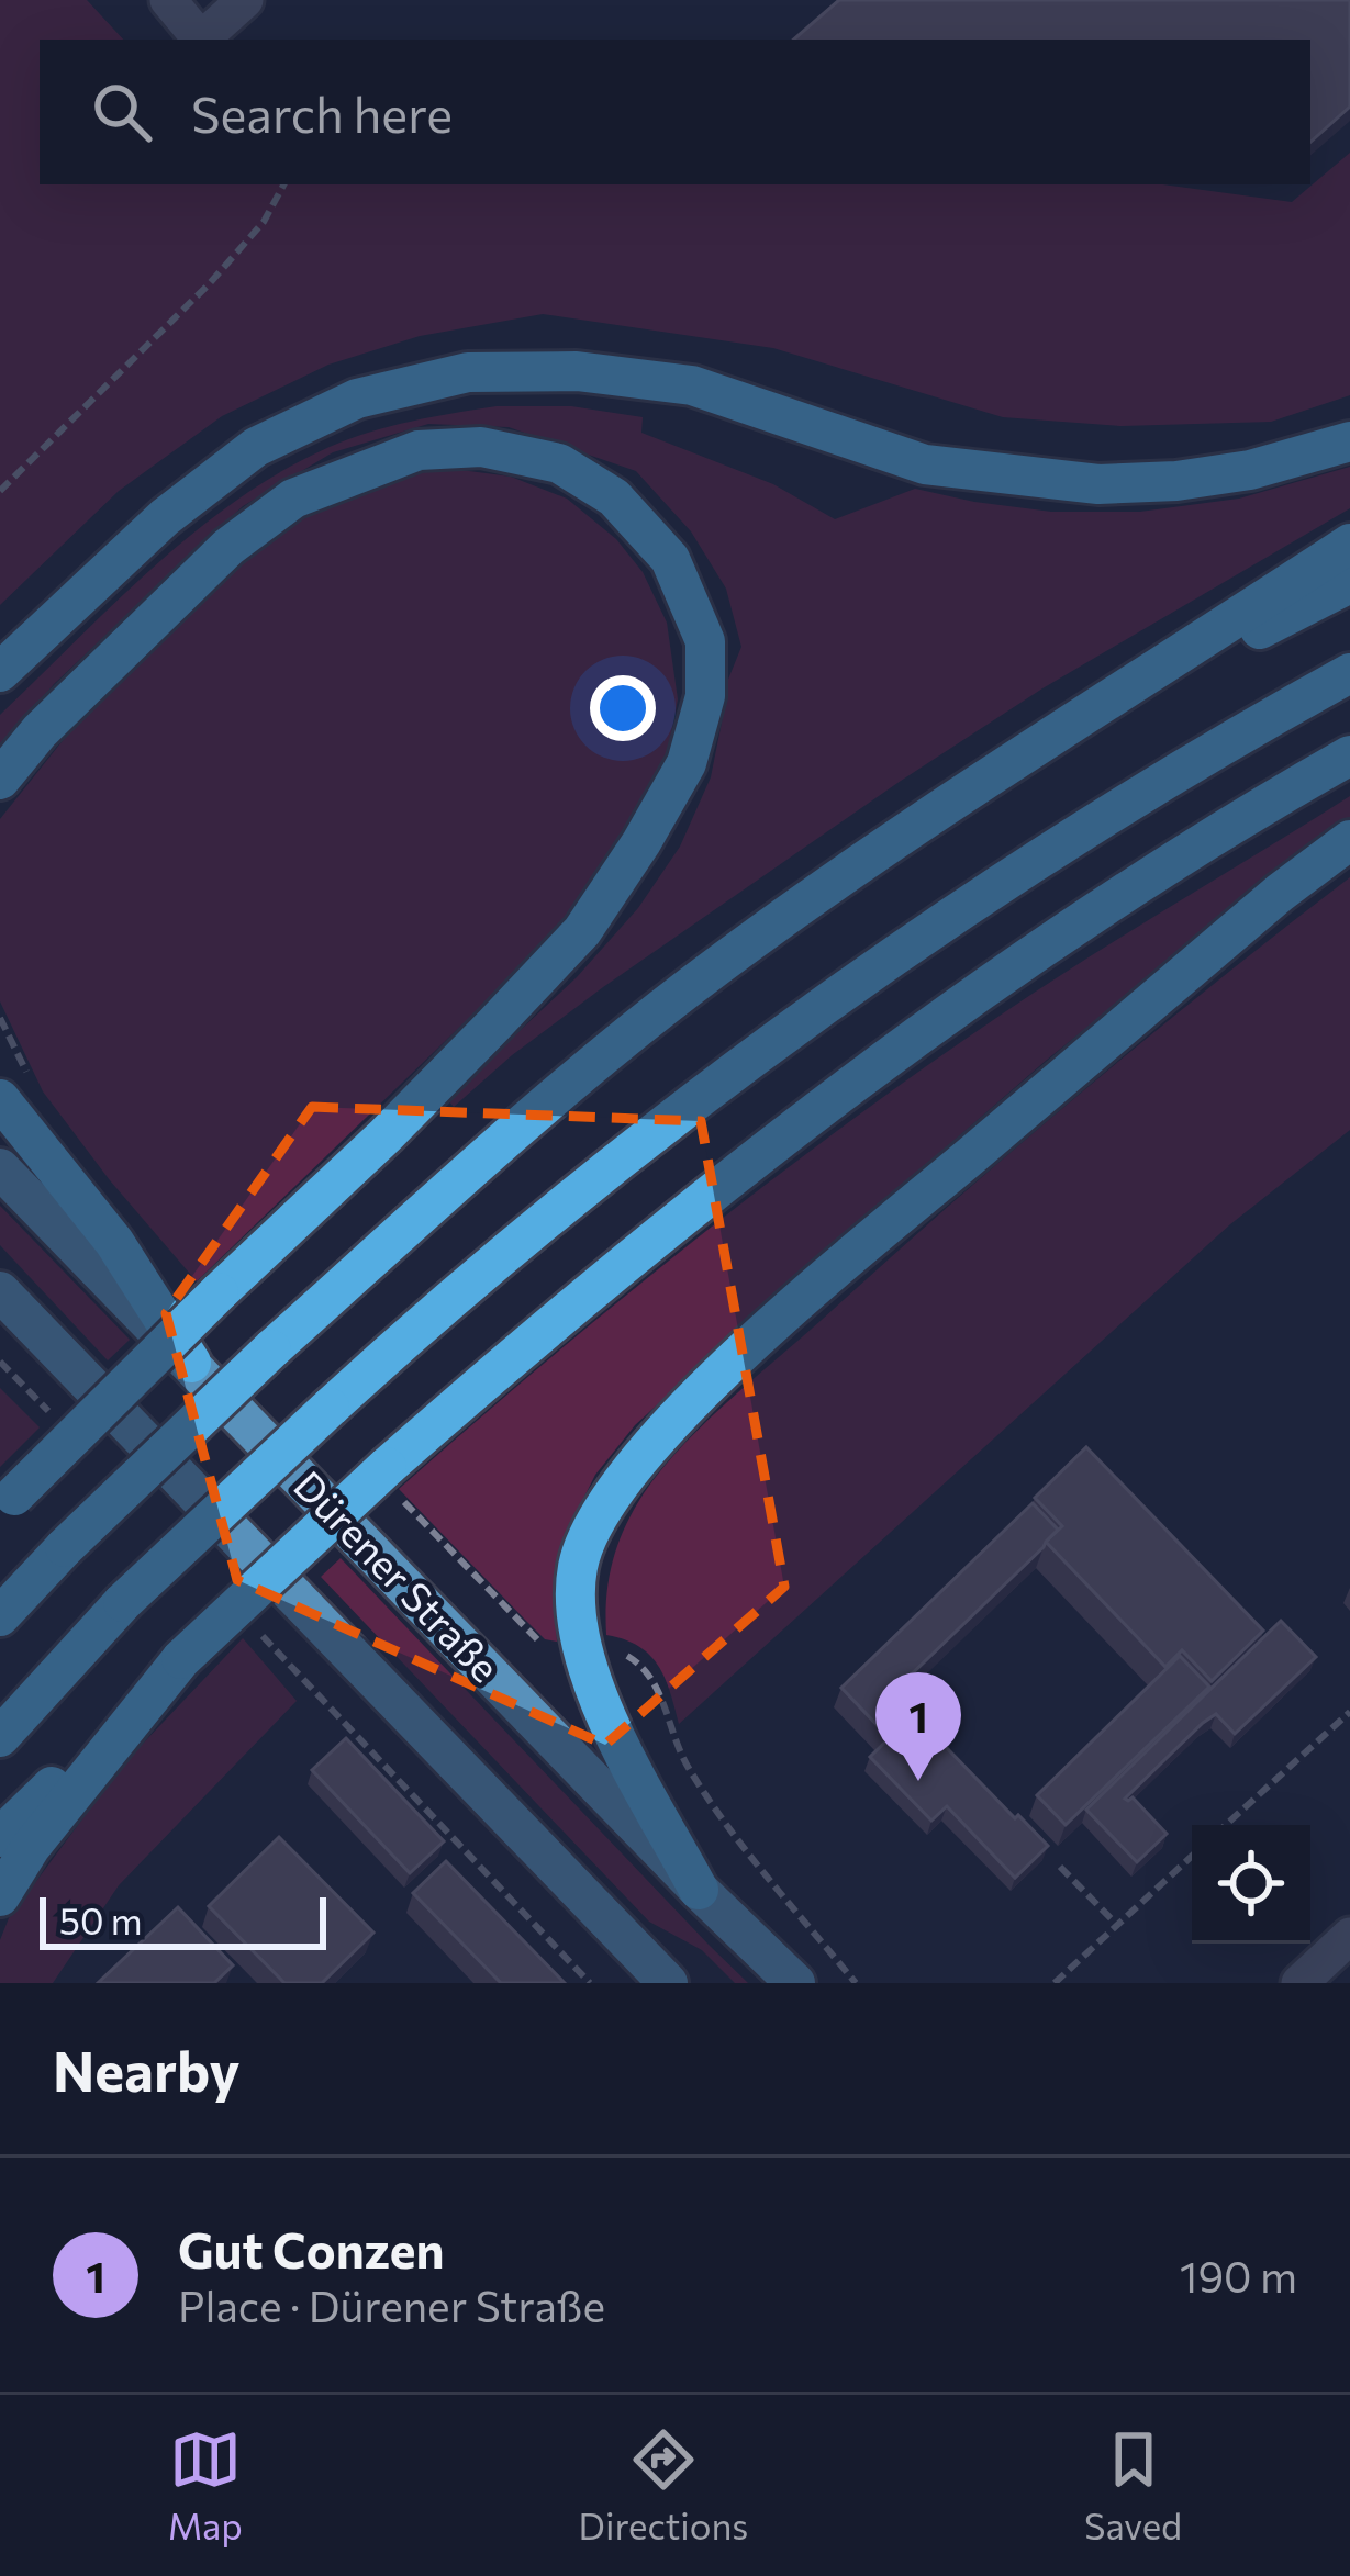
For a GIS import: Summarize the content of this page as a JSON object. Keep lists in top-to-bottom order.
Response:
{
  "streets": {
    "main road": ["Dürener Straße"]
  },
  "scale_bar": "50 m",
  "page": {
    "search": "Search here",
    "pins": "1",
    "scale": "50 m",
    "heading": "Nearby",
    "list": [
      {
        "mark": "1",
        "name": "Gut Conzen",
        "note": "Place · Dürener Straße",
        "value": "190 m"
      }
    ],
    "nav": ["Map", "Directions", "Saved"]
  }
}
